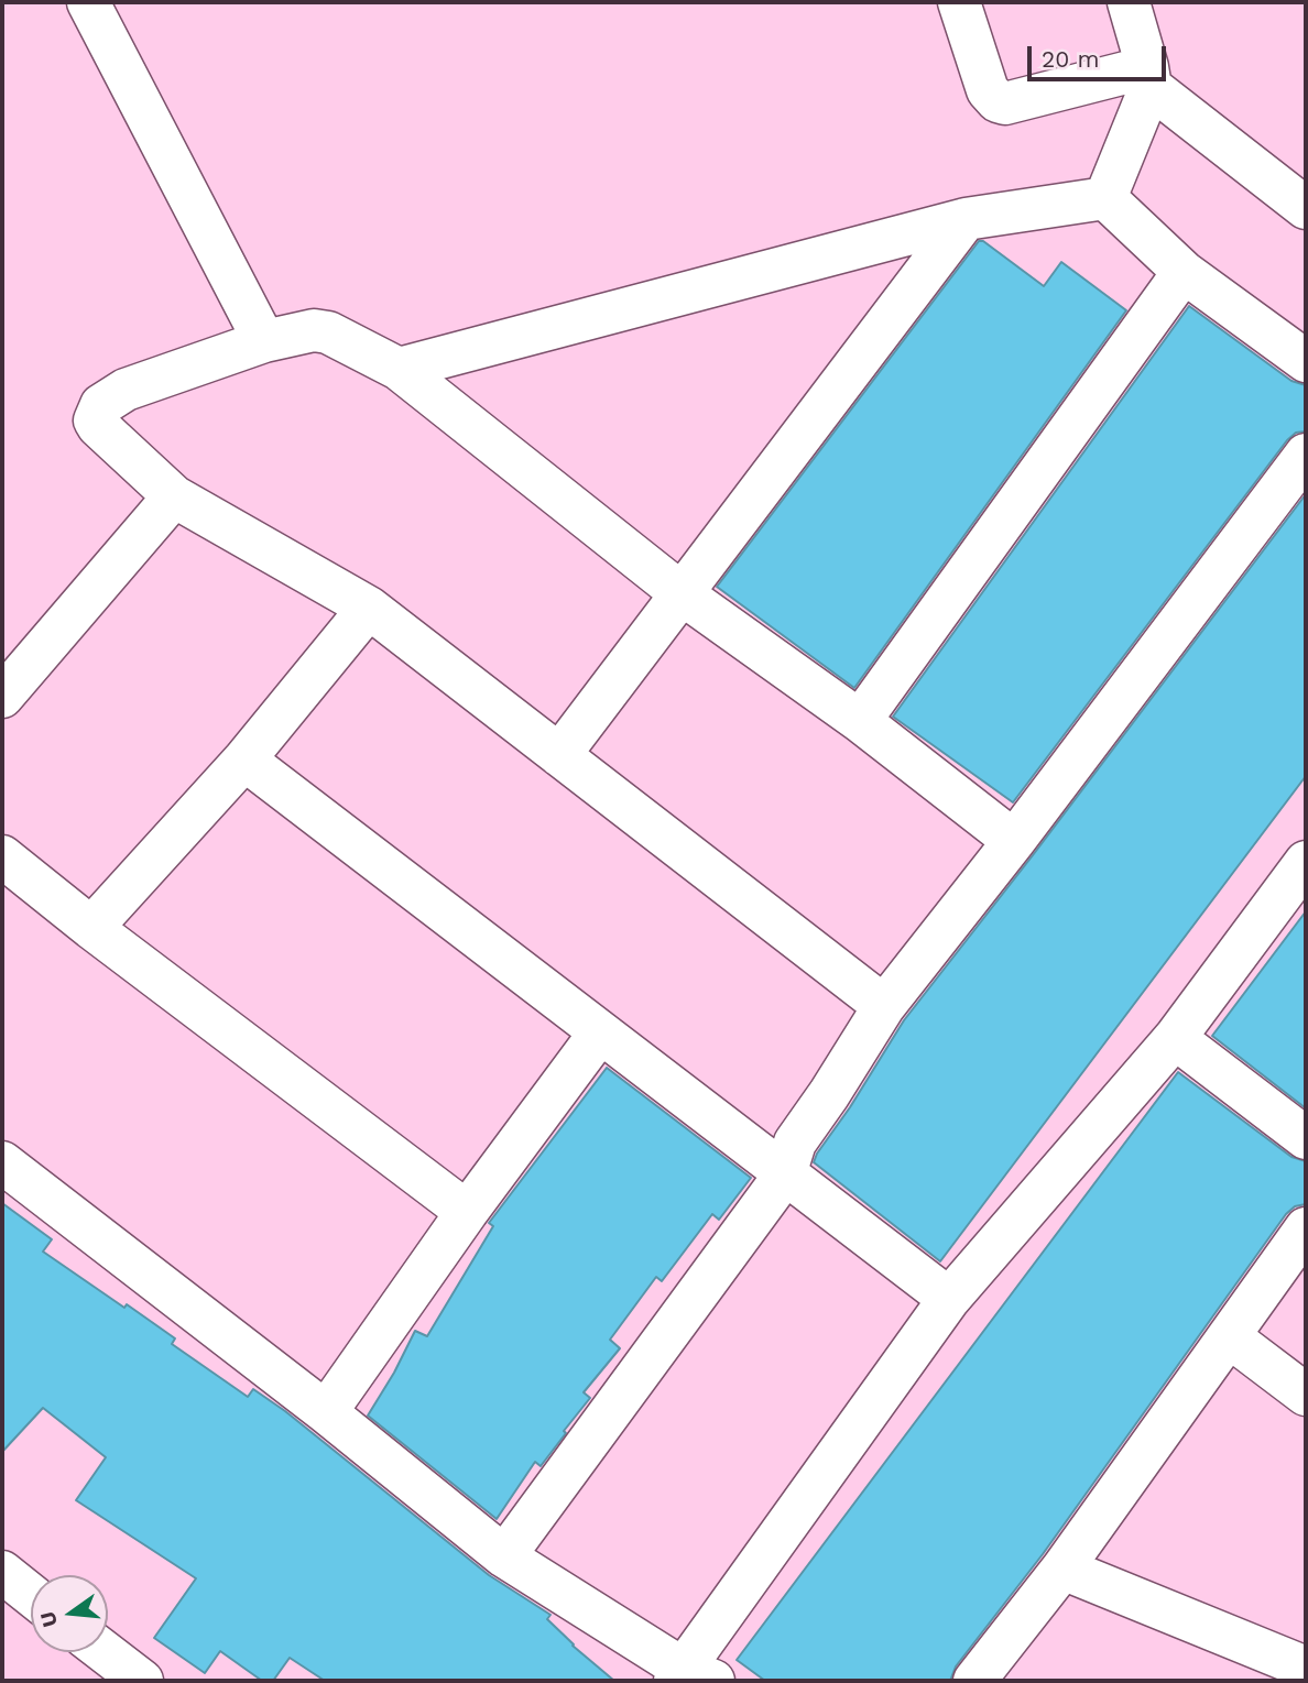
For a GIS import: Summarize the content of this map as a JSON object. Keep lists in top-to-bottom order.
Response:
{
  "scale_bar": "20 m",
  "north": "left"
}
